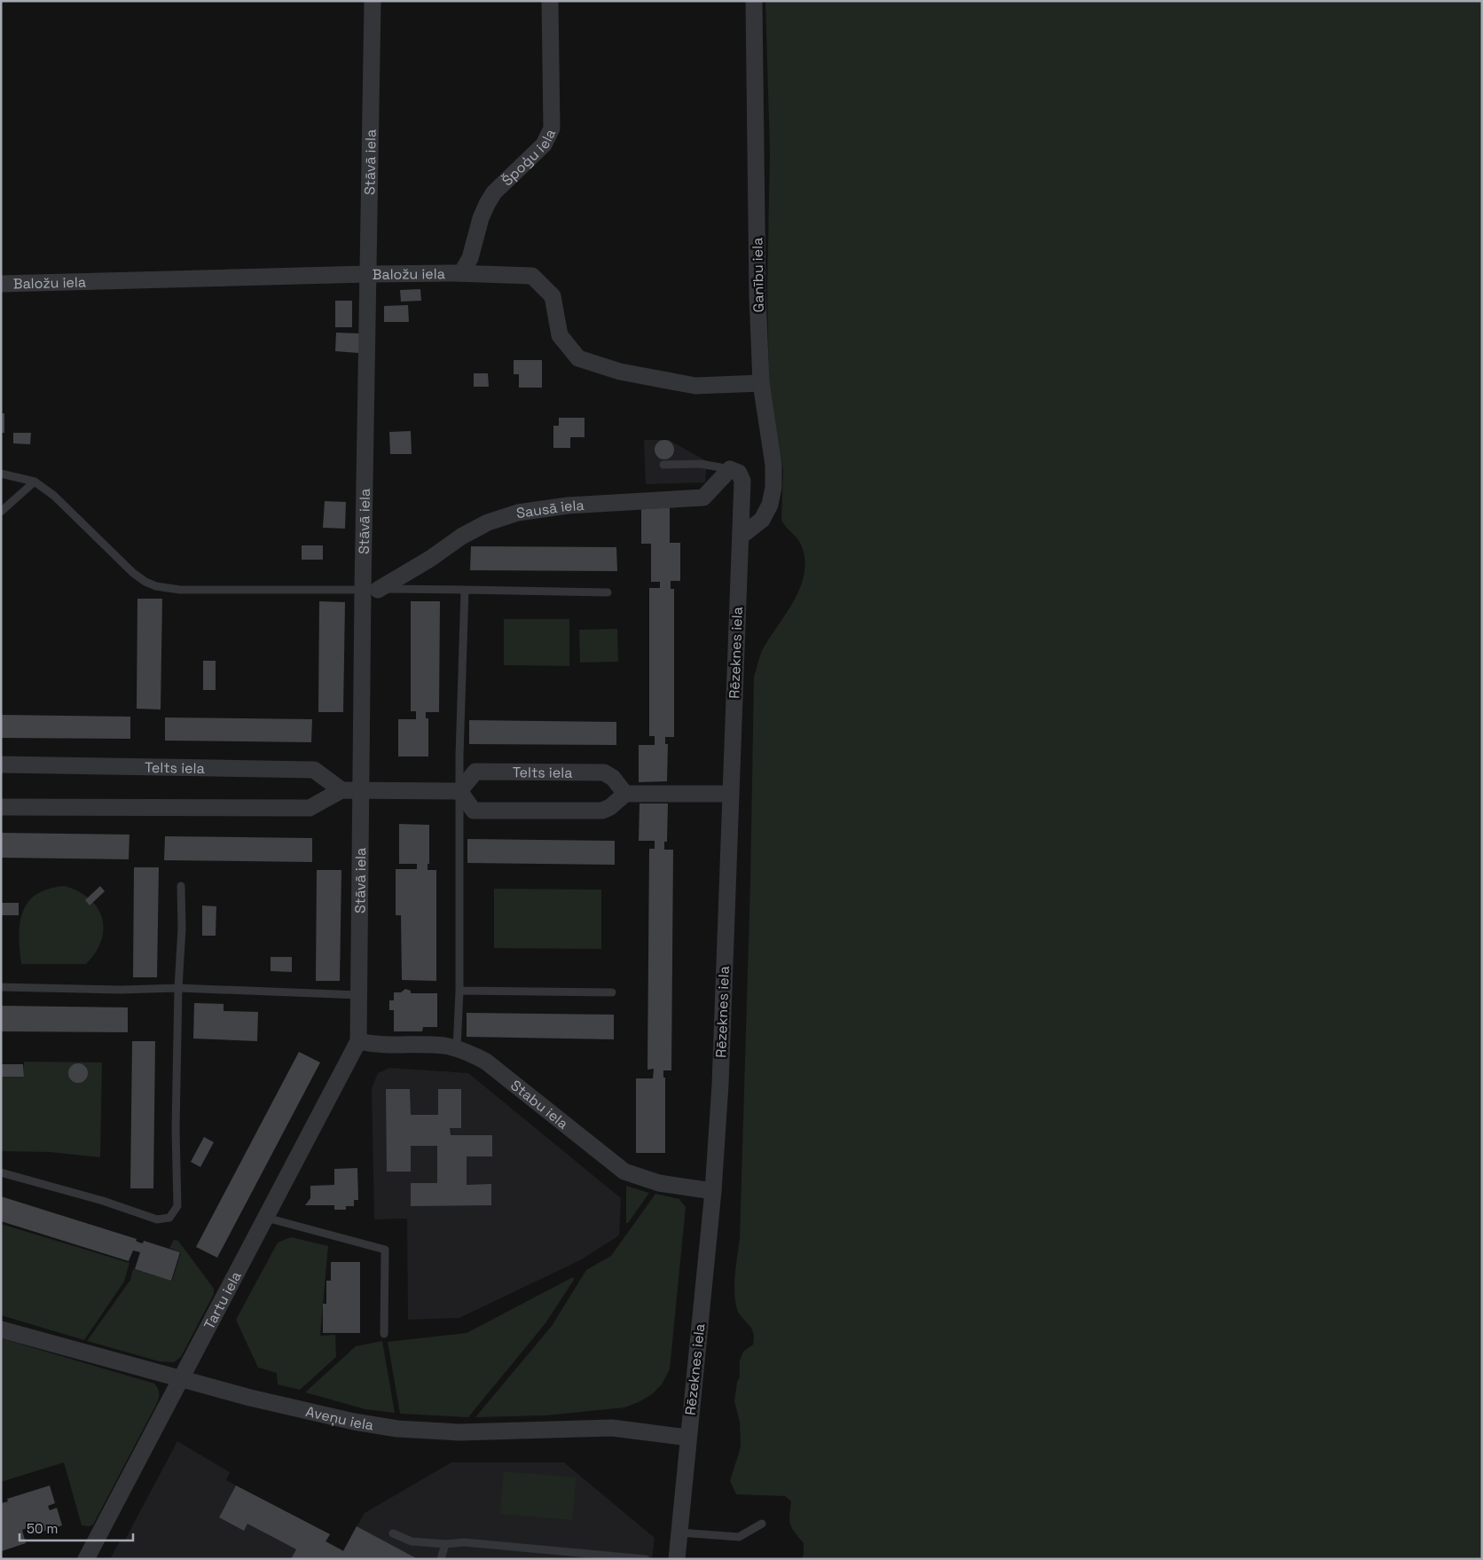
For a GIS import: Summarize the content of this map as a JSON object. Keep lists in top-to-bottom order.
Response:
{
  "streets": {
    "street": [
      "Špoģu iela",
      "Stāvā iela",
      "Baložu iela",
      "Ganību iela",
      "Sausā iela",
      "Rēzeknes iela",
      "Telts iela",
      "Stabu iela",
      "Tartu iela",
      "Aveņu iela"
    ]
  },
  "crossings": [
    ["Špoģu iela", "Baložu iela"],
    ["Stāvā iela", "Baložu iela"],
    ["Stāvā iela", "Sausā iela"],
    ["Stāvā iela", "Stabu iela"],
    ["Stāvā iela", "Tartu iela"],
    ["Baložu iela", "Ganību iela"],
    ["Ganību iela", "Rēzeknes iela"],
    ["Sausā iela", "Rēzeknes iela"],
    ["Rēzeknes iela", "Stabu iela"],
    ["Rēzeknes iela", "Aveņu iela"],
    ["Stabu iela", "Tartu iela"],
    ["Tartu iela", "Aveņu iela"]
  ],
  "scale_bar": "50 m"
}
